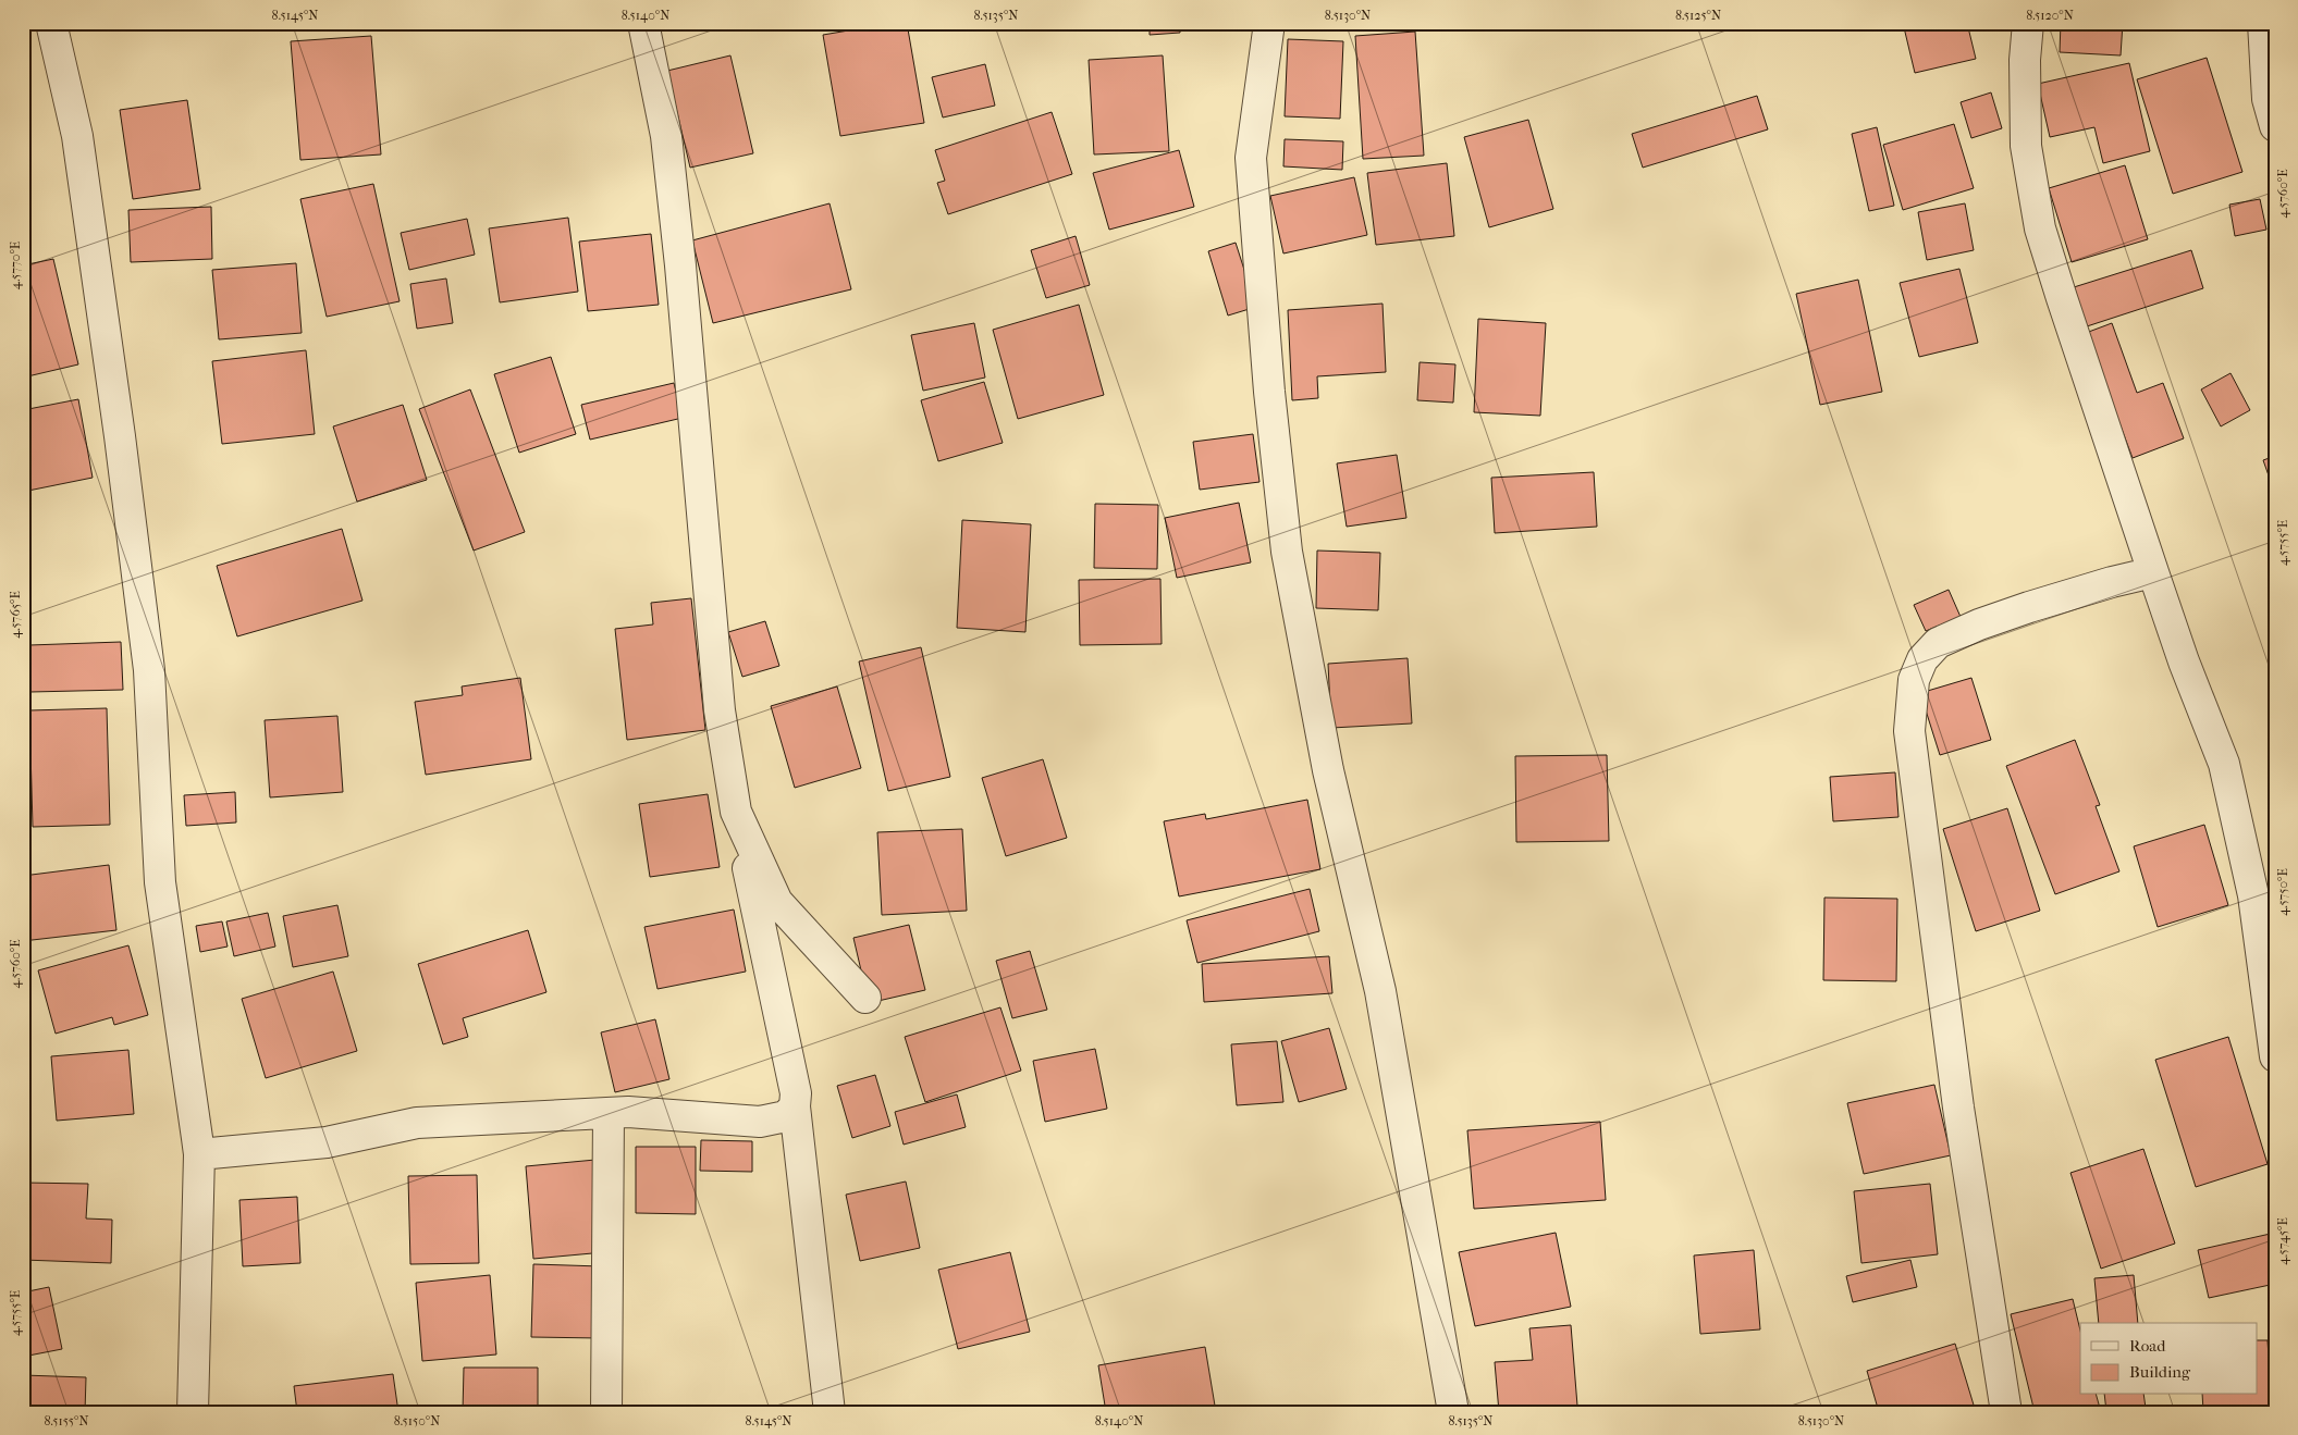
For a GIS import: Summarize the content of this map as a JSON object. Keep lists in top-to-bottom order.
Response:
{
  "legend": ["Road", "Building"],
  "coordinates": [
    "8.5145°N",
    "8.5140°N",
    "8.5135°N",
    "8.5130°N",
    "8.5125°N",
    "8.5120°N",
    "4.5760°E",
    "4.5770°E",
    "4.5755°E",
    "4.5765°E",
    "4.5750°E",
    "4.5745°E",
    "8.5155°N",
    "8.5150°N"
  ]
}
